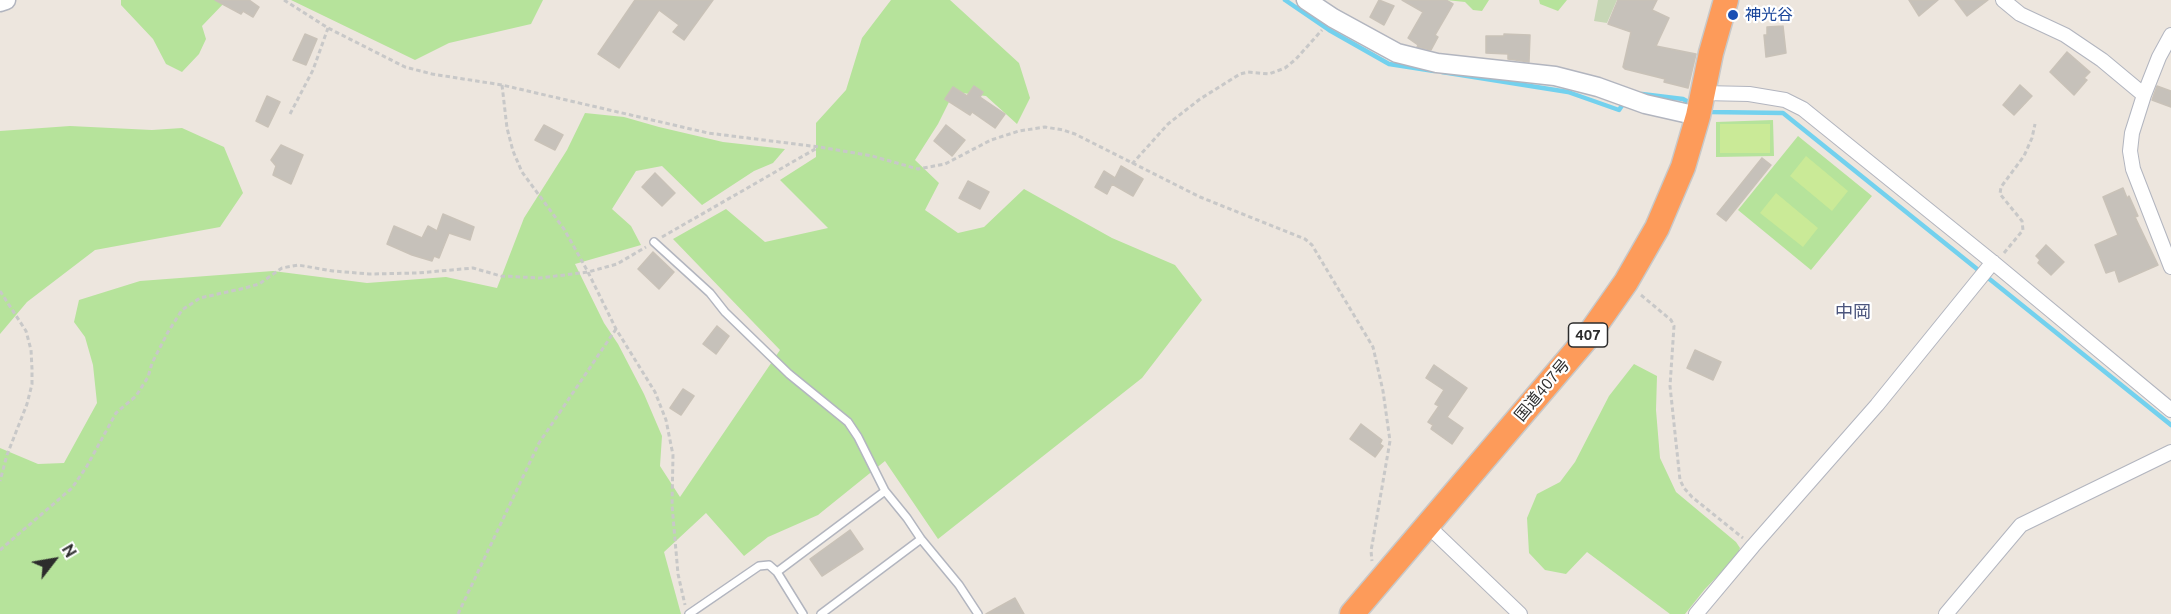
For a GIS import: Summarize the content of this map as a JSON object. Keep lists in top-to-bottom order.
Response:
{
  "streets": {
    "highway": ["407", "国道407号"]
  },
  "districts": ["中岡"],
  "places": ["神光谷"],
  "north": "top right"
}
